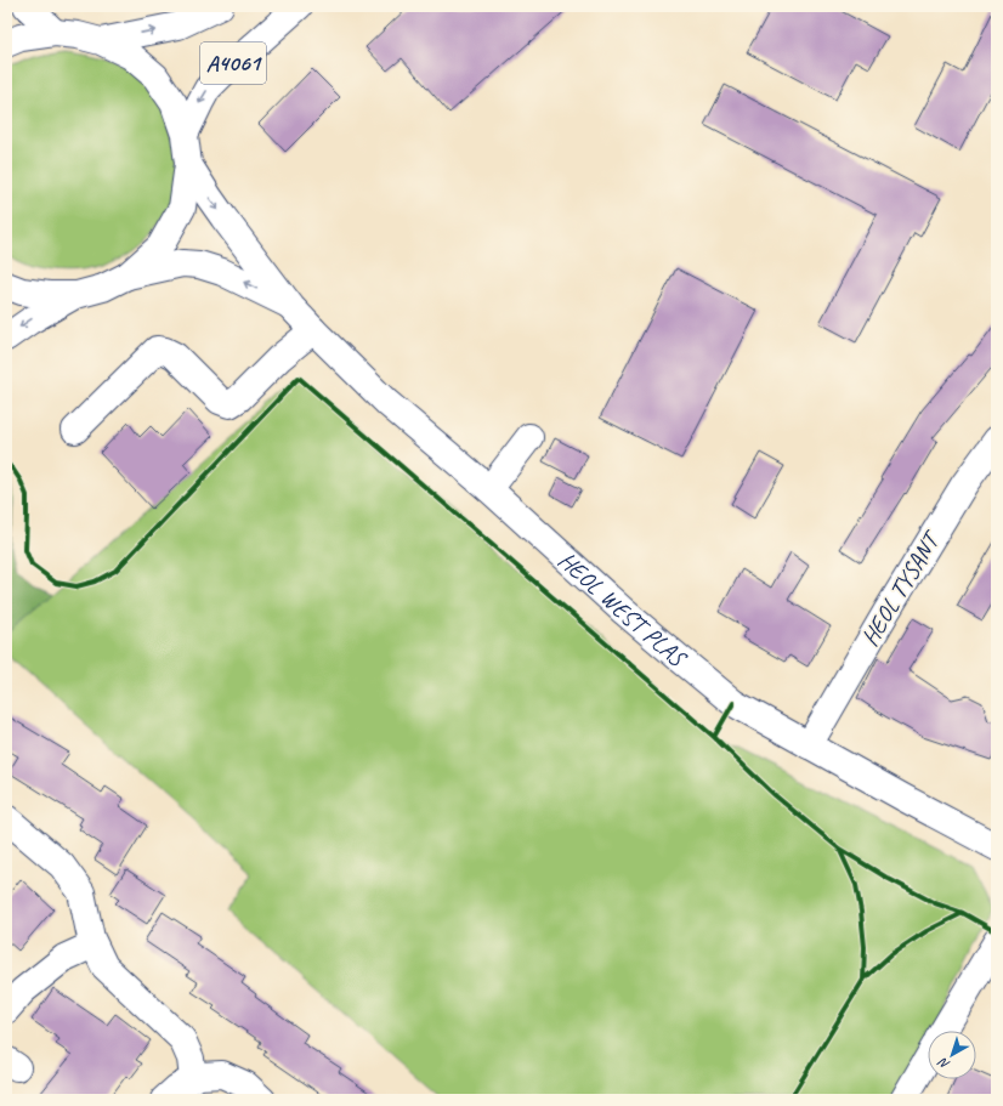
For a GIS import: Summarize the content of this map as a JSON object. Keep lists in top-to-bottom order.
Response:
{
  "streets": {
    "street": ["A4061", "HEOL TYSANT", "HEOL WEST PLAS"]
  },
  "crossings": [
    ["HEOL TYSANT", "HEOL WEST PLAS"]
  ],
  "north": "bottom left"
}
